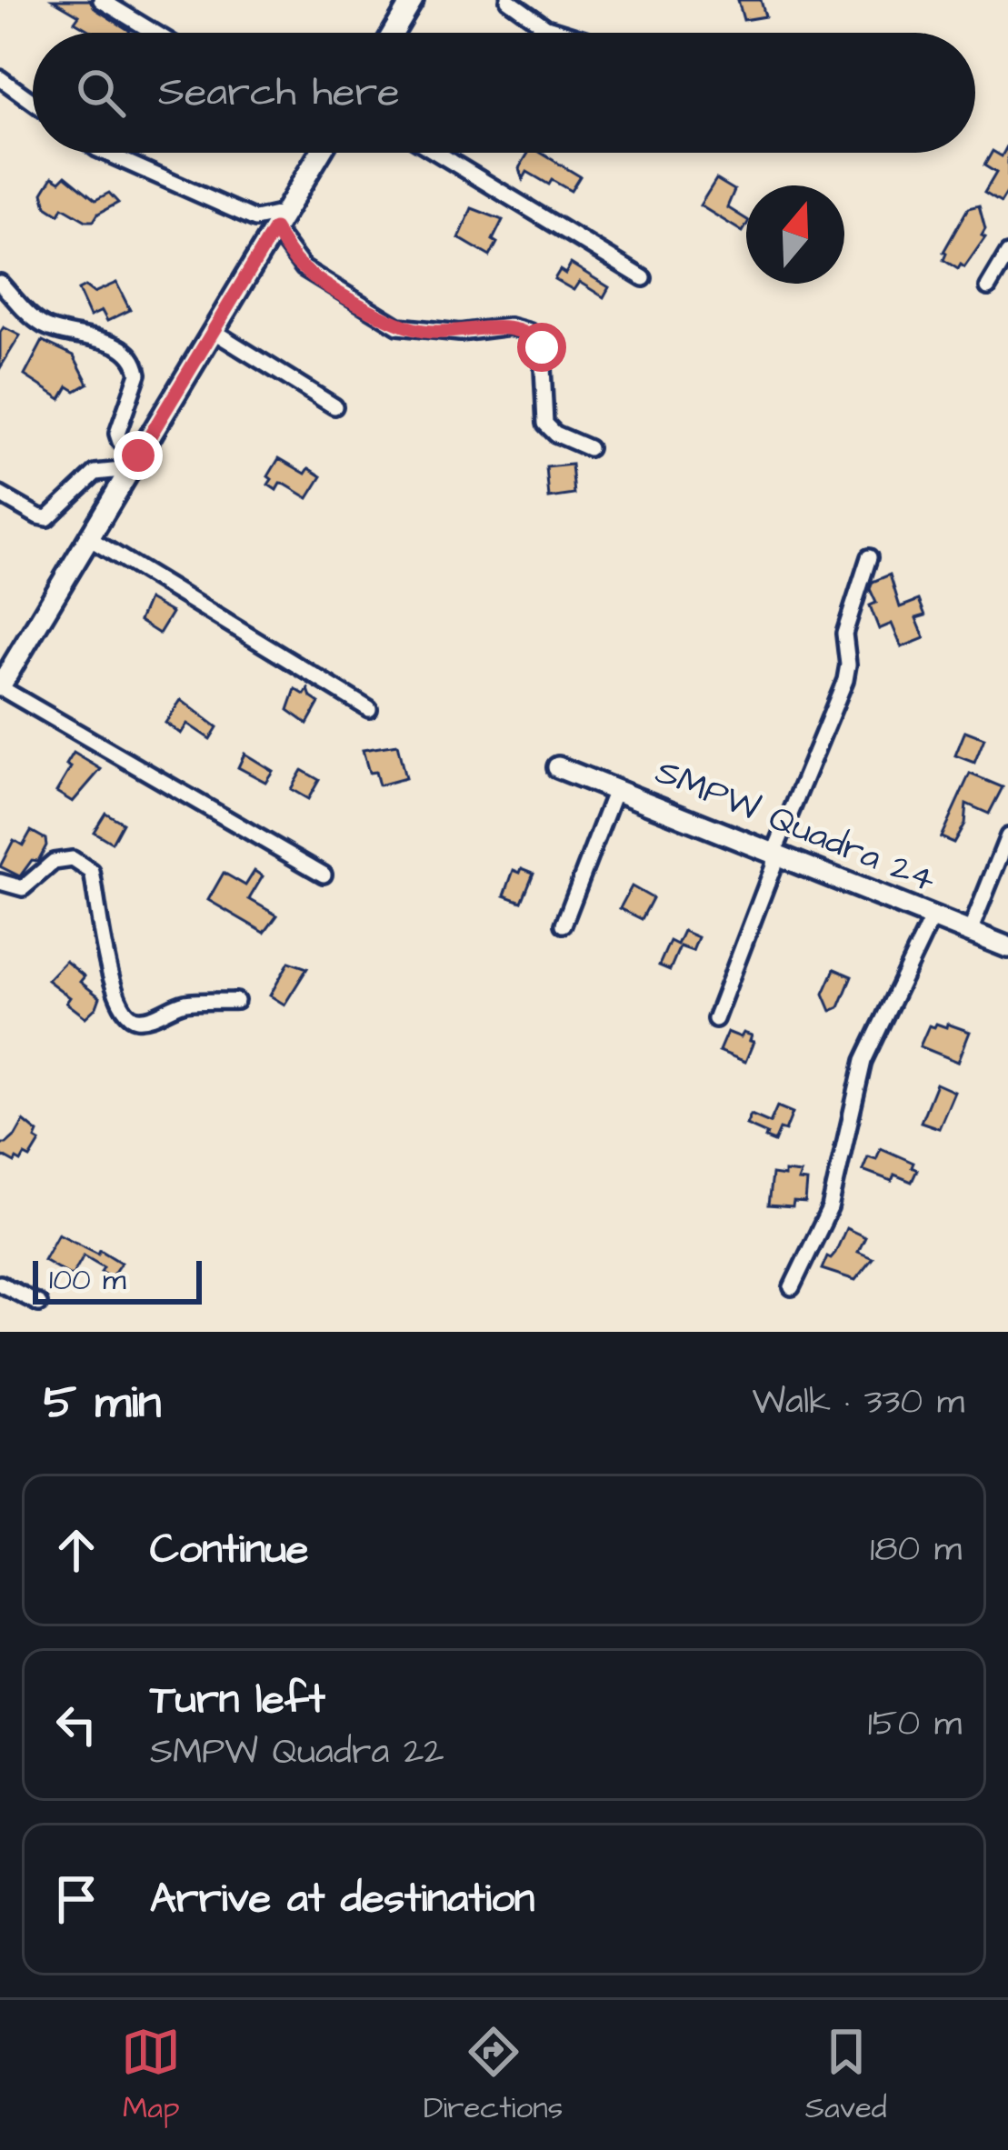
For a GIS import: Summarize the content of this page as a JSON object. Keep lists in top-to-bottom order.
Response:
{
  "streets": {
    "street": ["SMPW Quadra 24"]
  },
  "scale_bar": "100 m",
  "north": "top",
  "page": {
    "search": "Search here",
    "scale": "100 m",
    "heading": ["5 min", "Walk · 330 m"],
    "list": [
      ["Continue", "180 m"],
      ["Turn left", "SMPW Quadra 22", "150 m"],
      "Arrive at destination"
    ],
    "nav": ["Map", "Directions", "Saved"]
  }
}
